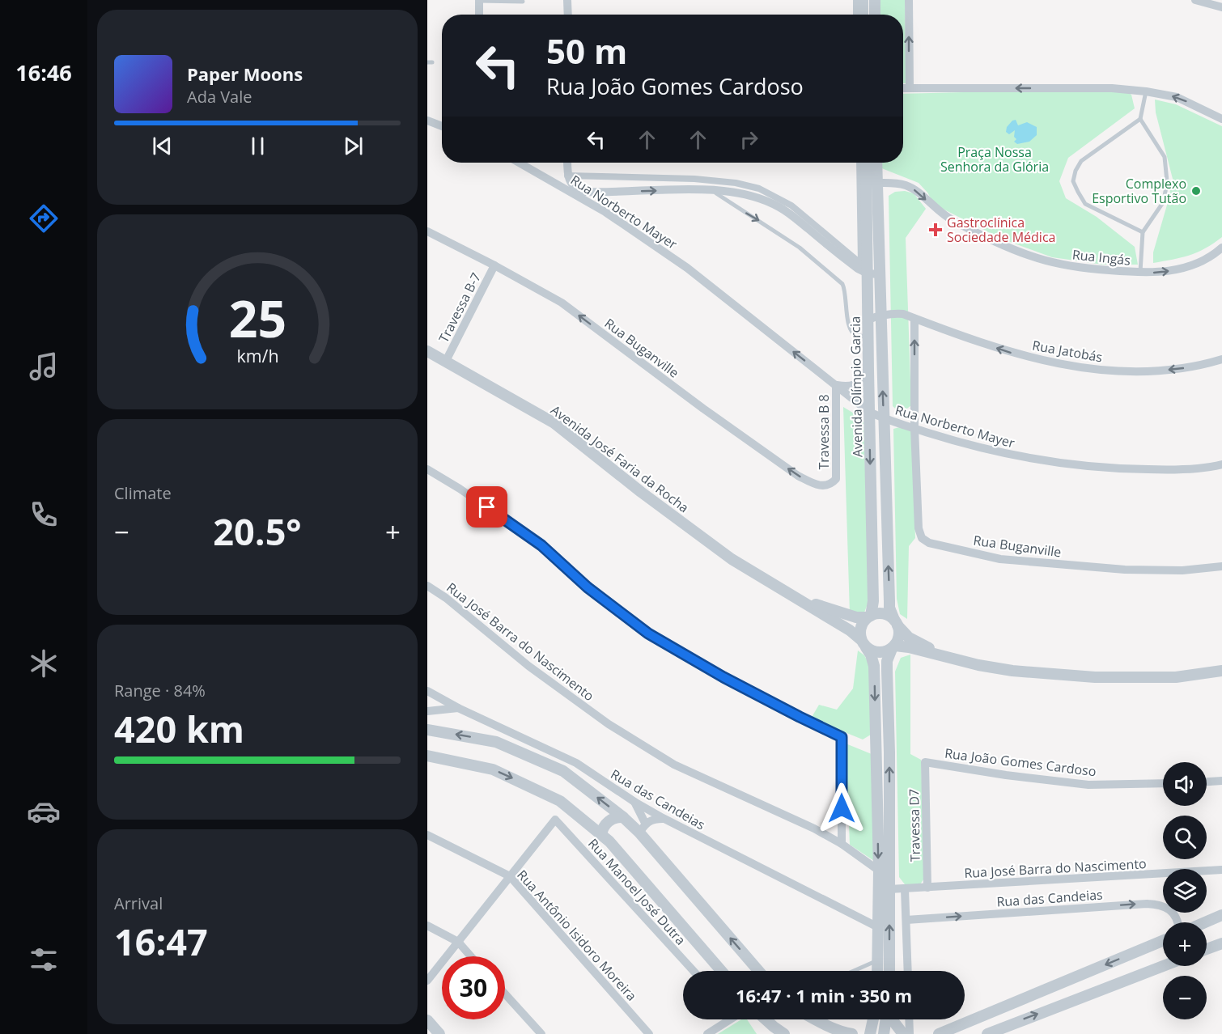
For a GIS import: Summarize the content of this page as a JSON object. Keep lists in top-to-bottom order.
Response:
{
  "streets": {
    "street": [
      "Rua Norberto Mayer",
      "Rua Ingás",
      "Travessa B-7",
      "Rua Buganville",
      "Rua Jatobás",
      "Avenida Olímpio Garcia",
      "Travessa B 8",
      "Avenida José Faria da Rocha",
      "Rua José Barra do Nascimento",
      "Rua João Gomes Cardoso",
      "Rua das Candeias",
      "Travessa D7",
      "Rua Manoel José Dutra",
      "Rua Antônio Isidoro Moreira"
    ]
  },
  "crossings": [
    ["Rua Norberto Mayer", "Rua Buganville"],
    ["Rua Norberto Mayer", "Avenida Olímpio Garcia"],
    ["Rua Norberto Mayer", "Travessa B 8"],
    ["Travessa B-7", "Rua Buganville"],
    ["Travessa B-7", "Avenida José Faria da Rocha"],
    ["Rua Buganville", "Travessa B 8"],
    ["Rua Jatobás", "Avenida Olímpio Garcia"],
    ["Avenida Olímpio Garcia", "Avenida José Faria da Rocha"],
    ["Rua José Barra do Nascimento", "Travessa D7"],
    ["Rua João Gomes Cardoso", "Travessa D7"],
    ["Rua Manoel José Dutra", "Rua Antônio Isidoro Moreira"]
  ],
  "one_way": [
    "Rua Norberto Mayer",
    "Rua Ingás",
    "Rua Buganville",
    "Rua Jatobás"
  ],
  "parks": ["Praça Nossa Senhora da Glória"],
  "places": {
    "other": ["Complexo Esportivo Tutão"],
    "health": ["Gastroclínica Sociedade Médica"]
  },
  "page": {
    "tabs": "16:46",
    "turn": ["50 m", "Rua João Gomes Cardoso"],
    "song": ["Paper Moons", "Ada Vale"],
    "tile": [
      "Climate",
      ["Range · 84%", "420 km"],
      ["Arrival", "16:47"]
    ],
    "heat": ["−", "20.5°", "+"],
    "map_buttons": ["+", "−"],
    "limit": "30",
    "trip": "16:47 · 1 min · 350 m",
    "gauge": ["25", "km/h"]
  }
}
